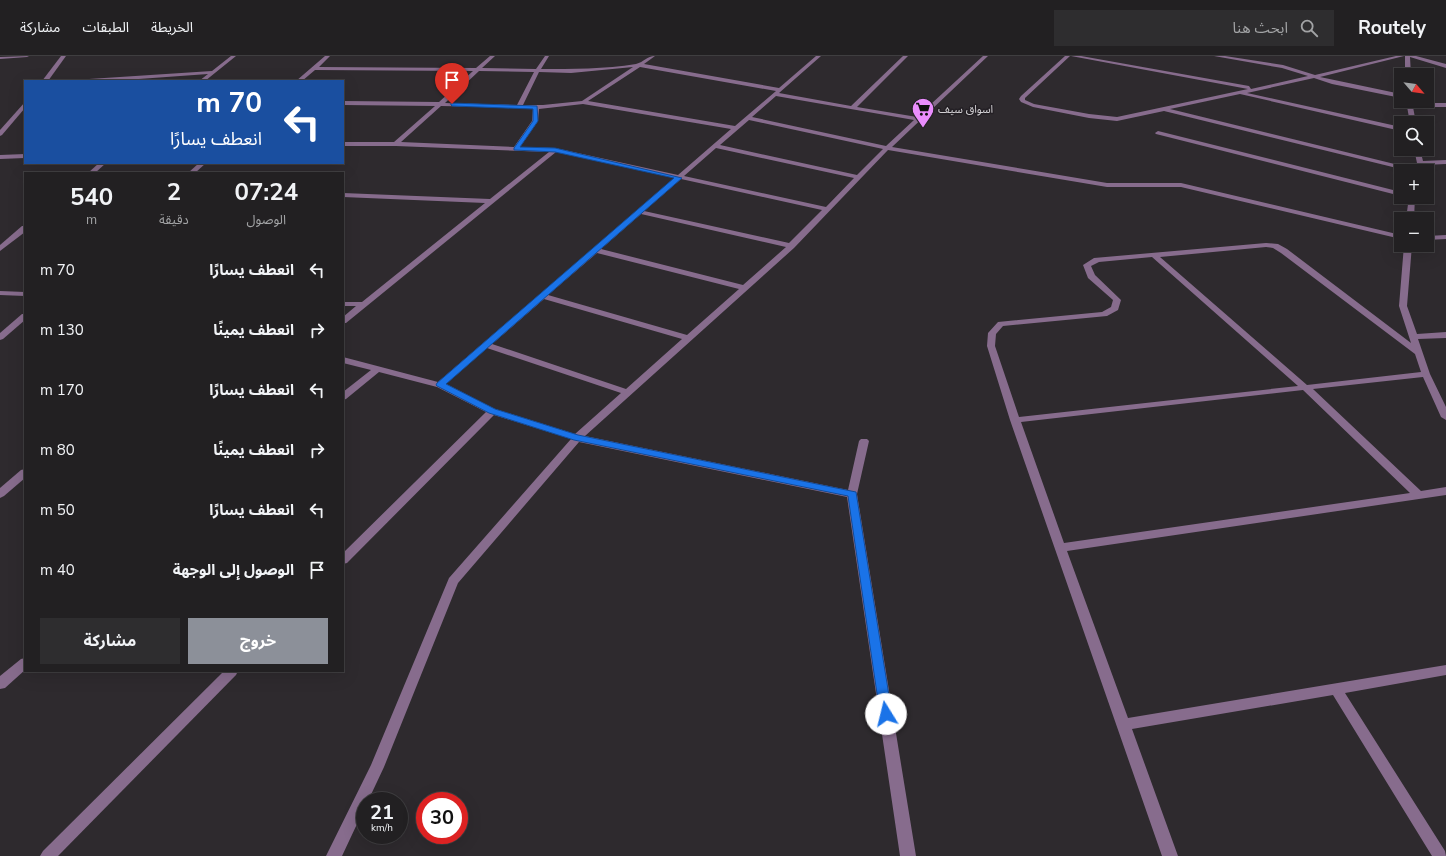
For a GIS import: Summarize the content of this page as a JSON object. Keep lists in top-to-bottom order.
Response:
{
  "places": {
    "supermarket": ["اسواق سيف"]
  },
  "north": "bottom right",
  "page": {
    "header": "Routely",
    "search": "ابحث هنا",
    "nav": ["الخريطة", "الطبقات", "مشاركة"],
    "map_buttons": ["+", "−"],
    "turn": ["70 m", "انعطف يسارًا"],
    "eta": [
      "07:24",
      "الوصول",
      "2",
      "دقيقة",
      "540",
      "m"
    ],
    "list": [
      {
        "name": "انعطف يسارًا",
        "value": "70 m"
      },
      {
        "name": "انعطف يمينًا",
        "value": "130 m"
      },
      {
        "name": "انعطف يسارًا",
        "value": "170 m"
      },
      {
        "name": "انعطف يمينًا",
        "value": "80 m"
      },
      {
        "name": "انعطف يسارًا",
        "value": "50 m"
      },
      {
        "name": "الوصول إلى الوجهة",
        "value": "40 m"
      }
    ],
    "buttons": ["خروج", "مشاركة"],
    "speed": "21 km/h",
    "limit": "30"
  }
}
